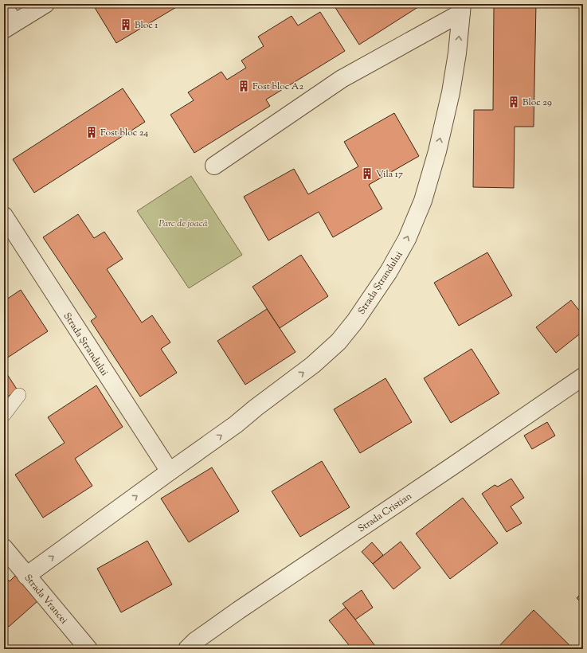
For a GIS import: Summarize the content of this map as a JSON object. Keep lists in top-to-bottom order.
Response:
{
  "streets": {
    "street": ["Strada Ștrandului", "Strada Cristian", "Strada Vrancei"]
  },
  "crossings": [
    ["Strada Ștrandului", "Strada Vrancei"]
  ],
  "one_way": ["Strada Ștrandului"],
  "parks": ["Parc de joacă"],
  "places": {
    "building": [
      "Bloc 1",
      "Fost bloc A2",
      "Bloc 29",
      "Fost bloc 24",
      "Vila 17"
    ]
  }
}
